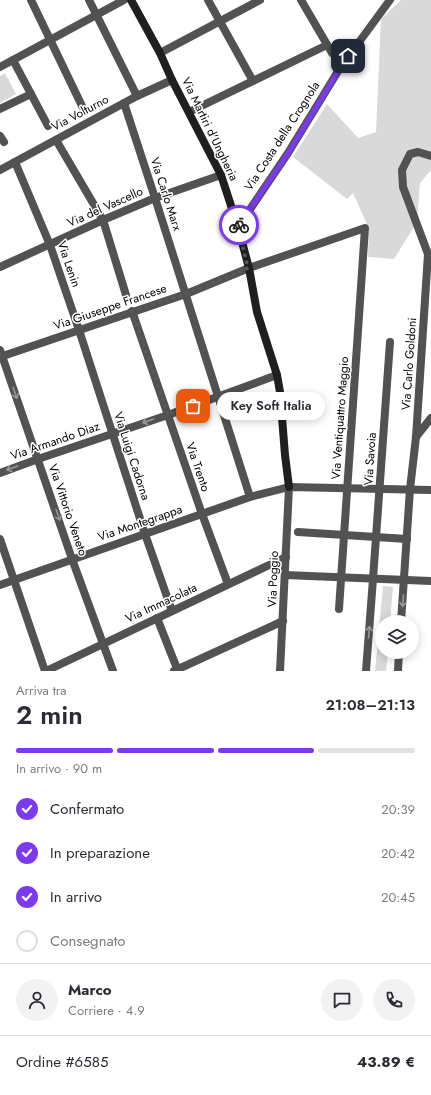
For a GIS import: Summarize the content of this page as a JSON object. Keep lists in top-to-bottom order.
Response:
{
  "streets": {
    "street": [
      "Via Volturno",
      "Via Martiri d'Ungheria",
      "Via Costa della Crognola",
      "Via Carlo Marx",
      "Via del Vascello",
      "Via Lenin",
      "Via Giuseppe Francese",
      "Via Carlo Goldoni",
      "Via Ventiquattro Maggio",
      "Via Armando Diaz",
      "Via Luigi Cadorna",
      "Via Savoia",
      "Via Trento",
      "Via Vittorio Veneto",
      "Via Montegrappa",
      "Via Poggio",
      "Via Immacolata"
    ]
  },
  "crossings": [
    ["Via Volturno", "Via Martiri d'Ungheria"],
    ["Via Volturno", "Via Carlo Marx"],
    ["Via Volturno", "Via Lenin"],
    ["Via Martiri d'Ungheria", "Via Costa della Crognola"],
    ["Via Martiri d'Ungheria", "Via del Vascello"],
    ["Via Martiri d'Ungheria", "Via Giuseppe Francese"],
    ["Via Martiri d'Ungheria", "Via Armando Diaz"],
    ["Via Martiri d'Ungheria", "Via Montegrappa"],
    ["Via Martiri d'Ungheria", "Via Poggio"],
    ["Via Carlo Marx", "Via del Vascello"],
    ["Via Carlo Marx", "Via Giuseppe Francese"],
    ["Via Carlo Marx", "Via Armando Diaz"],
    ["Via Carlo Marx", "Via Montegrappa"],
    ["Via del Vascello", "Via Lenin"],
    ["Via Lenin", "Via Giuseppe Francese"],
    ["Via Lenin", "Via Luigi Cadorna"],
    ["Via Giuseppe Francese", "Via Ventiquattro Maggio"],
    ["Via Giuseppe Francese", "Via Luigi Cadorna"],
    ["Via Giuseppe Francese", "Via Trento"],
    ["Via Giuseppe Francese", "Via Vittorio Veneto"],
    ["Via Carlo Goldoni", "Via Montegrappa"],
    ["Via Ventiquattro Maggio", "Via Montegrappa"],
    ["Via Armando Diaz", "Via Luigi Cadorna"],
    ["Via Armando Diaz", "Via Trento"],
    ["Via Armando Diaz", "Via Vittorio Veneto"],
    ["Via Luigi Cadorna", "Via Montegrappa"],
    ["Via Luigi Cadorna", "Via Immacolata"],
    ["Via Savoia", "Via Montegrappa"],
    ["Via Trento", "Via Montegrappa"],
    ["Via Trento", "Via Immacolata"],
    ["Via Vittorio Veneto", "Via Montegrappa"],
    ["Via Vittorio Veneto", "Via Immacolata"],
    ["Via Montegrappa", "Via Poggio"],
    ["Via Poggio", "Via Immacolata"]
  ],
  "one_way": ["Via Vittorio Veneto"],
  "places": ["Key Soft Italia"],
  "page": {
    "bubble": "Key Soft Italia",
    "heading": ["2 min", "Arriva tra", "21:08–21:13"],
    "panel": [
      "Marco",
      "Corriere · 4.9",
      "Ordine #6585",
      "43.89 €"
    ],
    "bar": "In arrivo · 90 m",
    "list": [
      ["Confermato", "20:39"],
      ["In preparazione", "20:42"],
      ["In arrivo", "20:45"],
      "Consegnato"
    ]
  }
}
